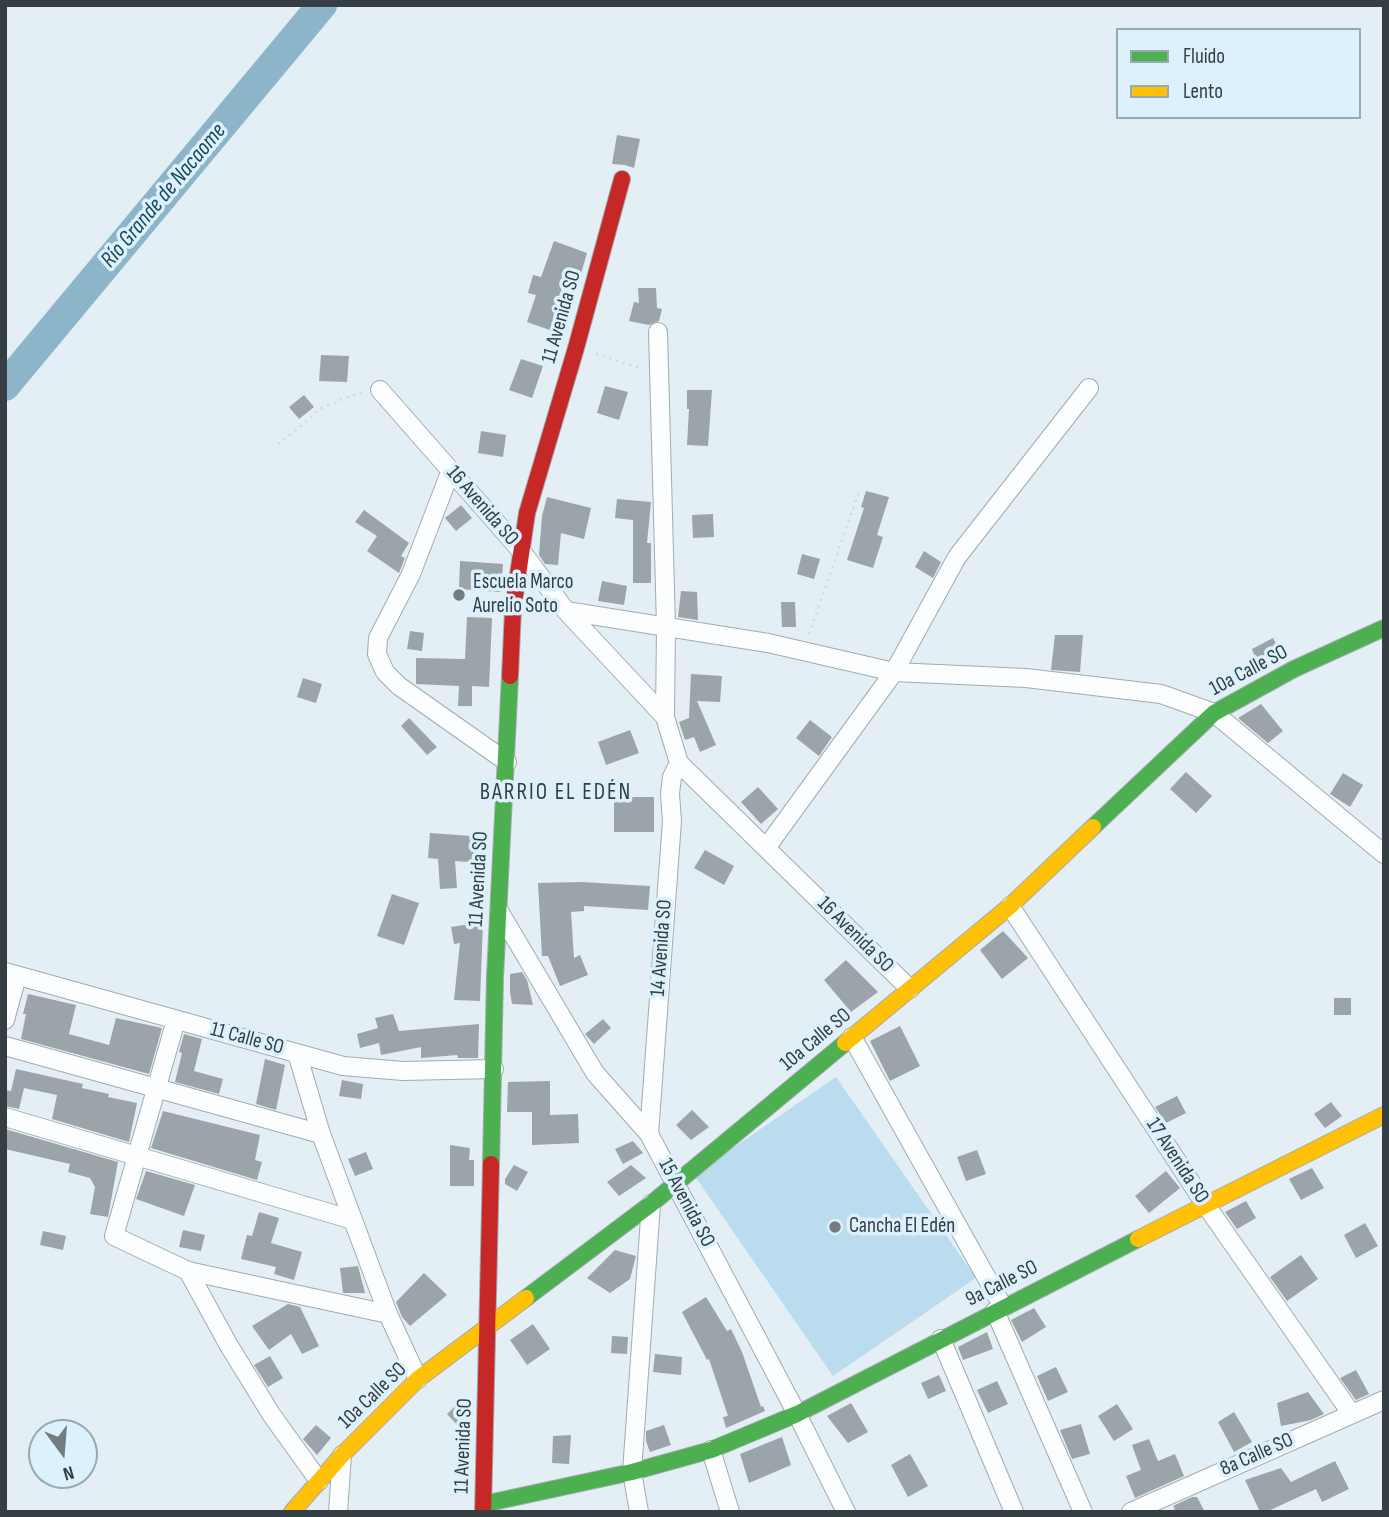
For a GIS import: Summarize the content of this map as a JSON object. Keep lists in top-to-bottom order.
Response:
{
  "streets": {
    "street": [
      "11 Avenida SO",
      "16 Avenida SO",
      "10a Calle SO",
      "14 Avenida SO",
      "11 Calle SO",
      "17 Avenida SO",
      "15 Avenida SO",
      "9a Calle SO",
      "8a Calle SO"
    ]
  },
  "crossings": [
    ["11 Avenida SO", "16 Avenida SO"],
    ["11 Avenida SO", "10a Calle SO"],
    ["11 Avenida SO", "11 Calle SO"],
    ["11 Avenida SO", "15 Avenida SO"],
    ["11 Avenida SO", "9a Calle SO"],
    ["16 Avenida SO", "10a Calle SO"],
    ["16 Avenida SO", "14 Avenida SO"],
    ["10a Calle SO", "17 Avenida SO"],
    ["10a Calle SO", "15 Avenida SO"],
    ["14 Avenida SO", "15 Avenida SO"],
    ["17 Avenida SO", "9a Calle SO"],
    ["17 Avenida SO", "8a Calle SO"],
    ["15 Avenida SO", "9a Calle SO"]
  ],
  "districts": ["BARRIO EL EDÉN"],
  "water": ["Río Grande de Nacaome"],
  "places": ["Escuela Marco Aurelio Soto", "Cancha El Edén"],
  "legend": ["Fluido", "Lento"],
  "north": "bottom"
}
